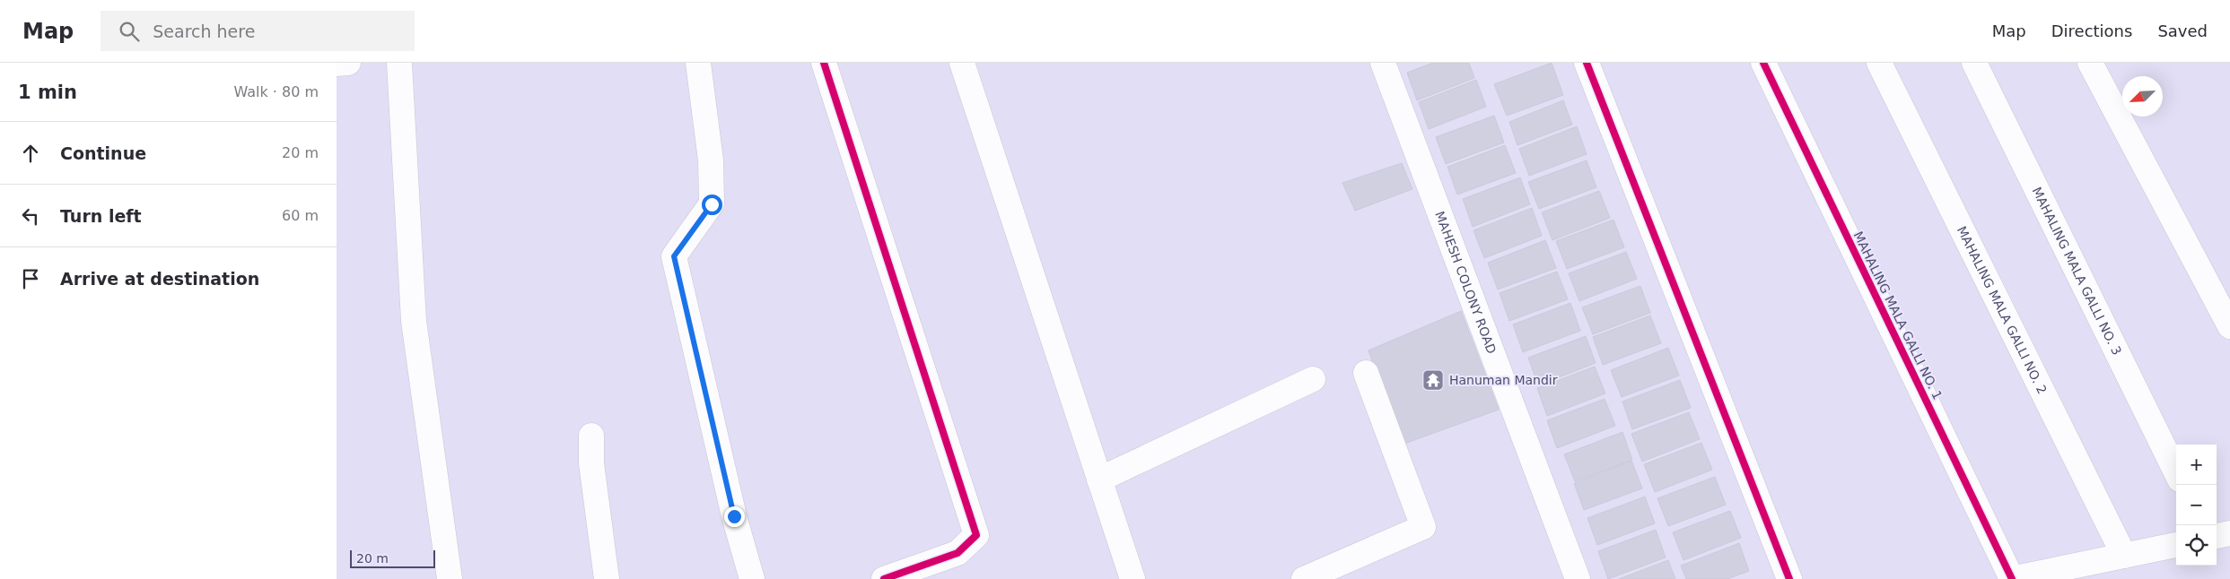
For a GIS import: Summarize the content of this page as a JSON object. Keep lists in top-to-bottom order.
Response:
{
  "streets": {
    "street": [
      "MAHALING MALA GALLI NO. 3",
      "MAHESH COLONY ROAD",
      "MAHALING MALA GALLI NO. 2",
      "MAHALING MALA GALLI NO. 1"
    ]
  },
  "places": {
    "temple": ["Hanuman Mandir"]
  },
  "scale_bar": "20 m",
  "north": "bottom left",
  "page": {
    "header": "Map",
    "search": "Search here",
    "nav": ["Map", "Directions", "Saved"],
    "heading": ["1 min", "Walk · 80 m"],
    "list": [
      ["Continue", "20 m"],
      ["Turn left", "60 m"],
      "Arrive at destination"
    ],
    "map_buttons": ["+", "−"],
    "scale": "20 m"
  }
}
